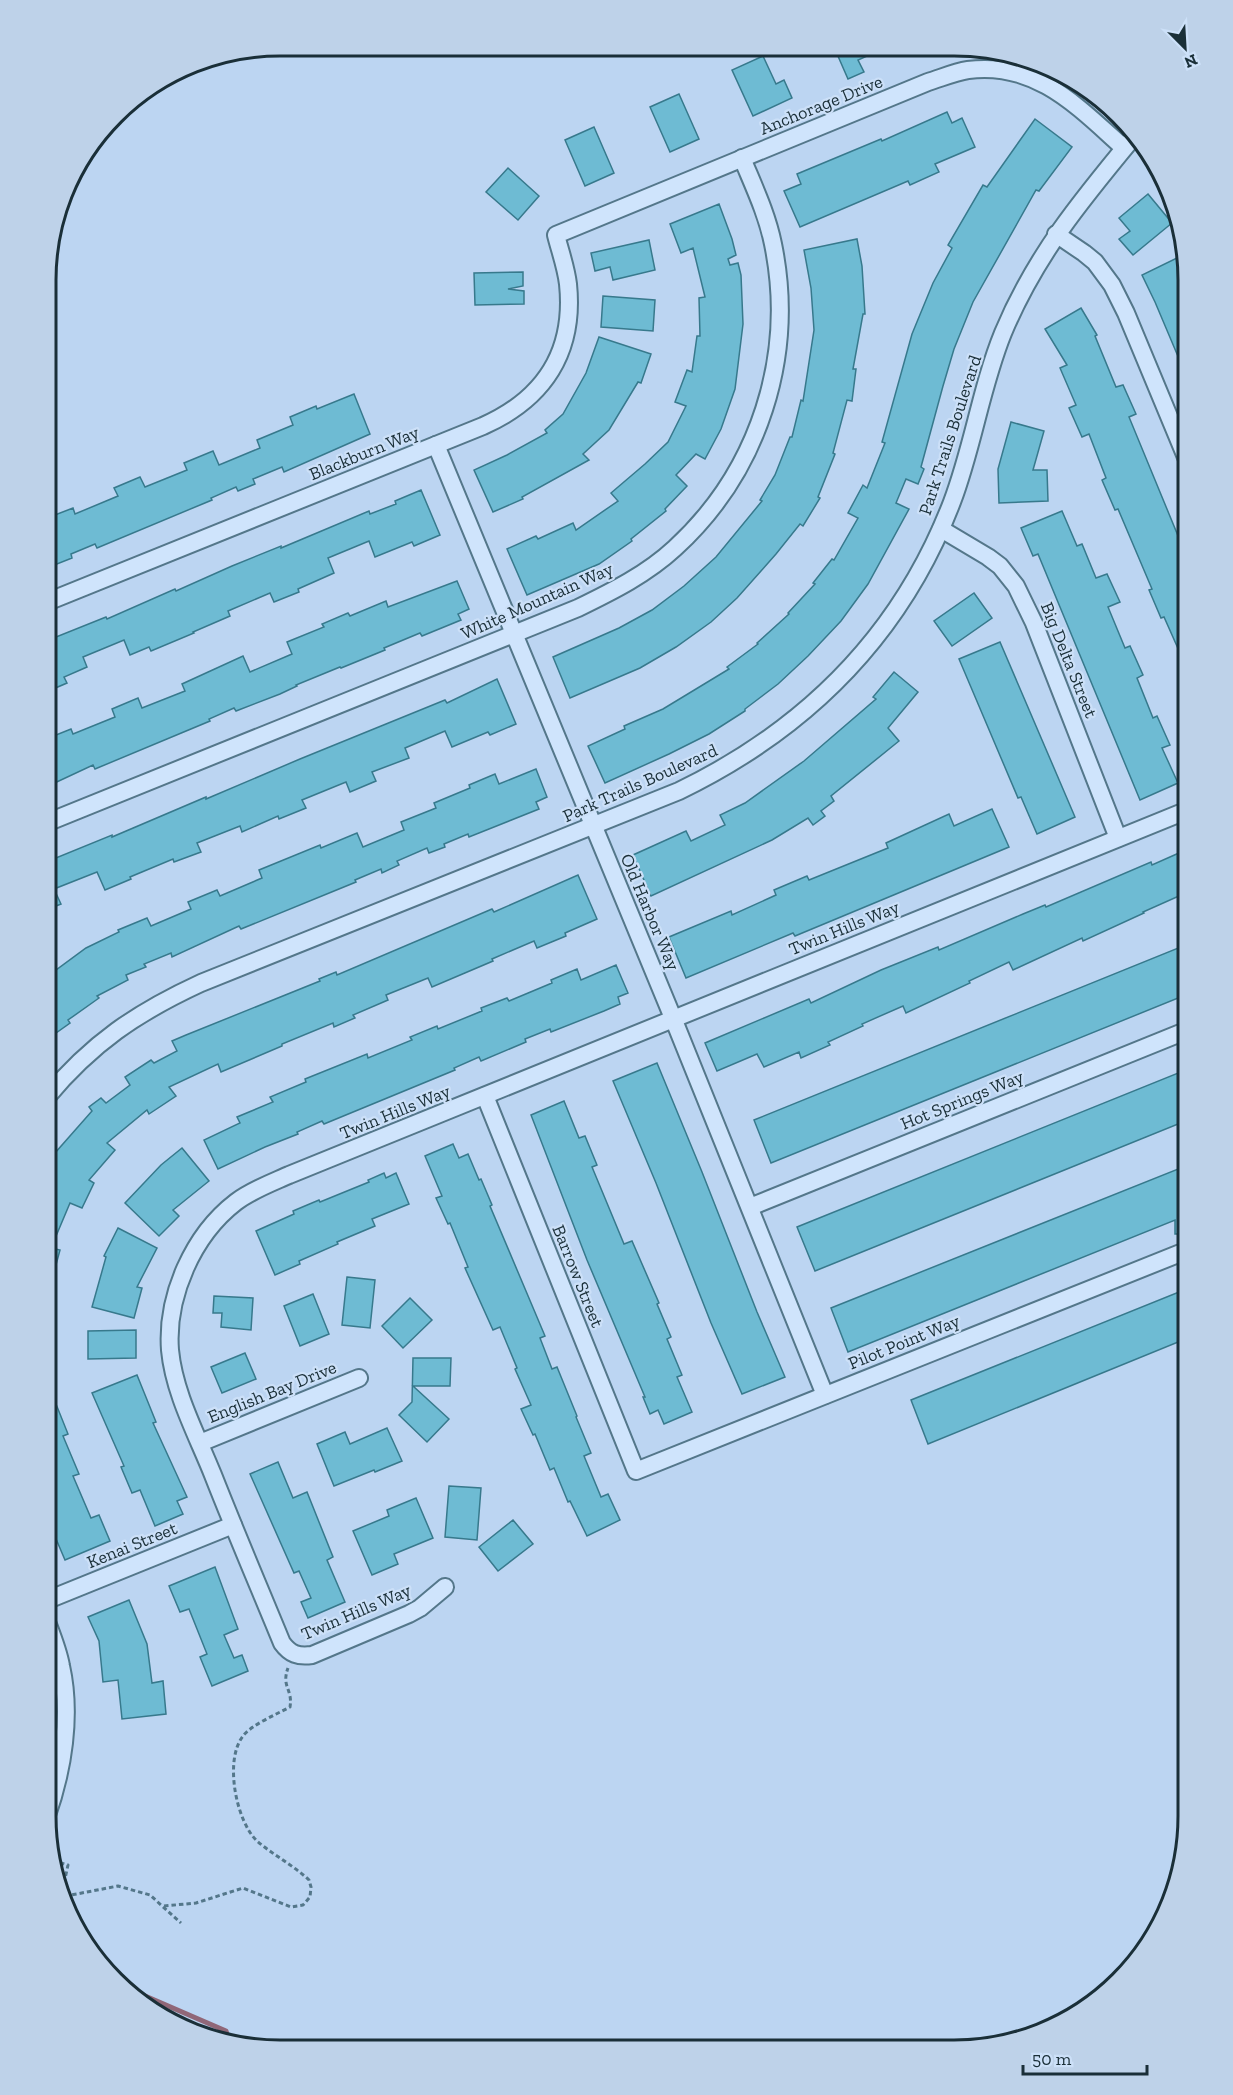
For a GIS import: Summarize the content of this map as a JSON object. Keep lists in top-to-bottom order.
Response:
{
  "streets": {
    "street": [
      "Anchorage Drive",
      "Park Trails Boulevard",
      "Blackburn Way",
      "White Mountain Way",
      "Big Delta Street",
      "Old Harbor Way",
      "Twin Hills Way",
      "Hot Springs Way",
      "Barrow Street",
      "Pilot Point Way",
      "English Bay Drive",
      "Kenai Street"
    ]
  },
  "crossings": [
    ["Anchorage Drive", "Park Trails Boulevard"],
    ["Anchorage Drive", "Blackburn Way"],
    ["Anchorage Drive", "White Mountain Way"],
    ["Park Trails Boulevard", "Big Delta Street"],
    ["Park Trails Boulevard", "Old Harbor Way"],
    ["Blackburn Way", "Old Harbor Way"],
    ["White Mountain Way", "Old Harbor Way"],
    ["Big Delta Street", "Twin Hills Way"],
    ["Old Harbor Way", "Twin Hills Way"],
    ["Old Harbor Way", "Hot Springs Way"],
    ["Old Harbor Way", "Pilot Point Way"],
    ["Twin Hills Way", "Barrow Street"],
    ["Twin Hills Way", "English Bay Drive"],
    ["Twin Hills Way", "Kenai Street"],
    ["Barrow Street", "Pilot Point Way"]
  ],
  "scale_bar": "50 m",
  "north": "bottom right"
}
